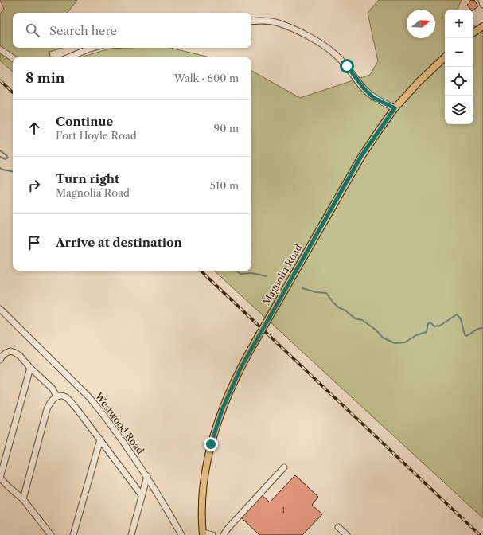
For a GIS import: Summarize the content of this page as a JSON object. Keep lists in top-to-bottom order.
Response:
{
  "streets": {
    "main road": ["Magnolia Road"],
    "street": ["Westwood Road"]
  },
  "house_numbers": ["1"],
  "north": "right",
  "page": {
    "map_buttons": ["+", "−"],
    "search": "Search here",
    "heading": ["8 min", "Walk · 600 m"],
    "list": [
      ["Continue", "Fort Hoyle Road", "90 m"],
      ["Turn right", "Magnolia Road", "510 m"],
      "Arrive at destination"
    ]
  }
}
